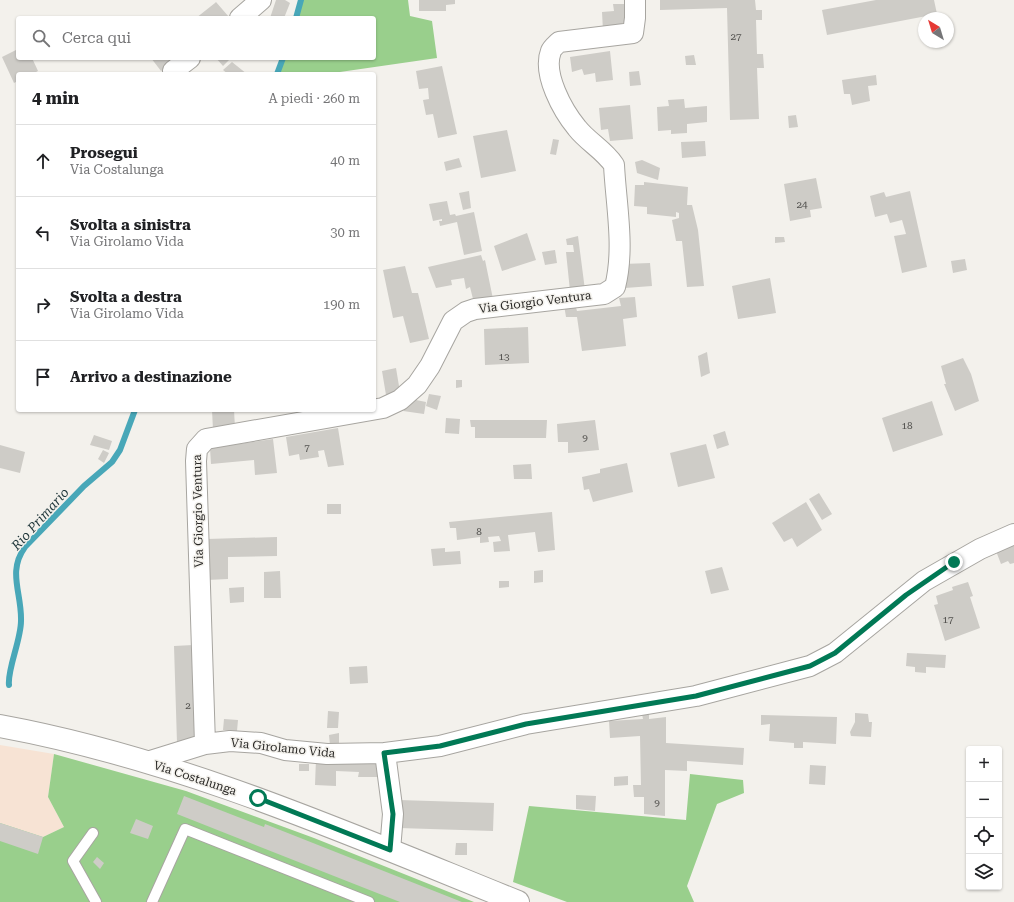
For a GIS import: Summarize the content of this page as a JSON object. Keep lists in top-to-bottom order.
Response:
{
  "streets": {
    "street": ["Via Giorgio Ventura", "Via Girolamo Vida", "Via Costalunga"]
  },
  "crossings": [
    ["Via Giorgio Ventura", "Via Girolamo Vida"]
  ],
  "water": ["Rio Primario"],
  "house_numbers": [
    "27",
    "24",
    "13",
    "18",
    "9",
    "7",
    "8",
    "17",
    "2",
    "9"
  ],
  "north": "top left",
  "page": {
    "search": "Cerca qui",
    "heading": ["4 min", "A piedi · 260 m"],
    "list": [
      ["Prosegui", "Via Costalunga", "40 m"],
      ["Svolta a sinistra", "Via Girolamo Vida", "30 m"],
      ["Svolta a destra", "Via Girolamo Vida", "190 m"],
      "Arrivo a destinazione"
    ],
    "map_buttons": ["+", "−"]
  }
}
